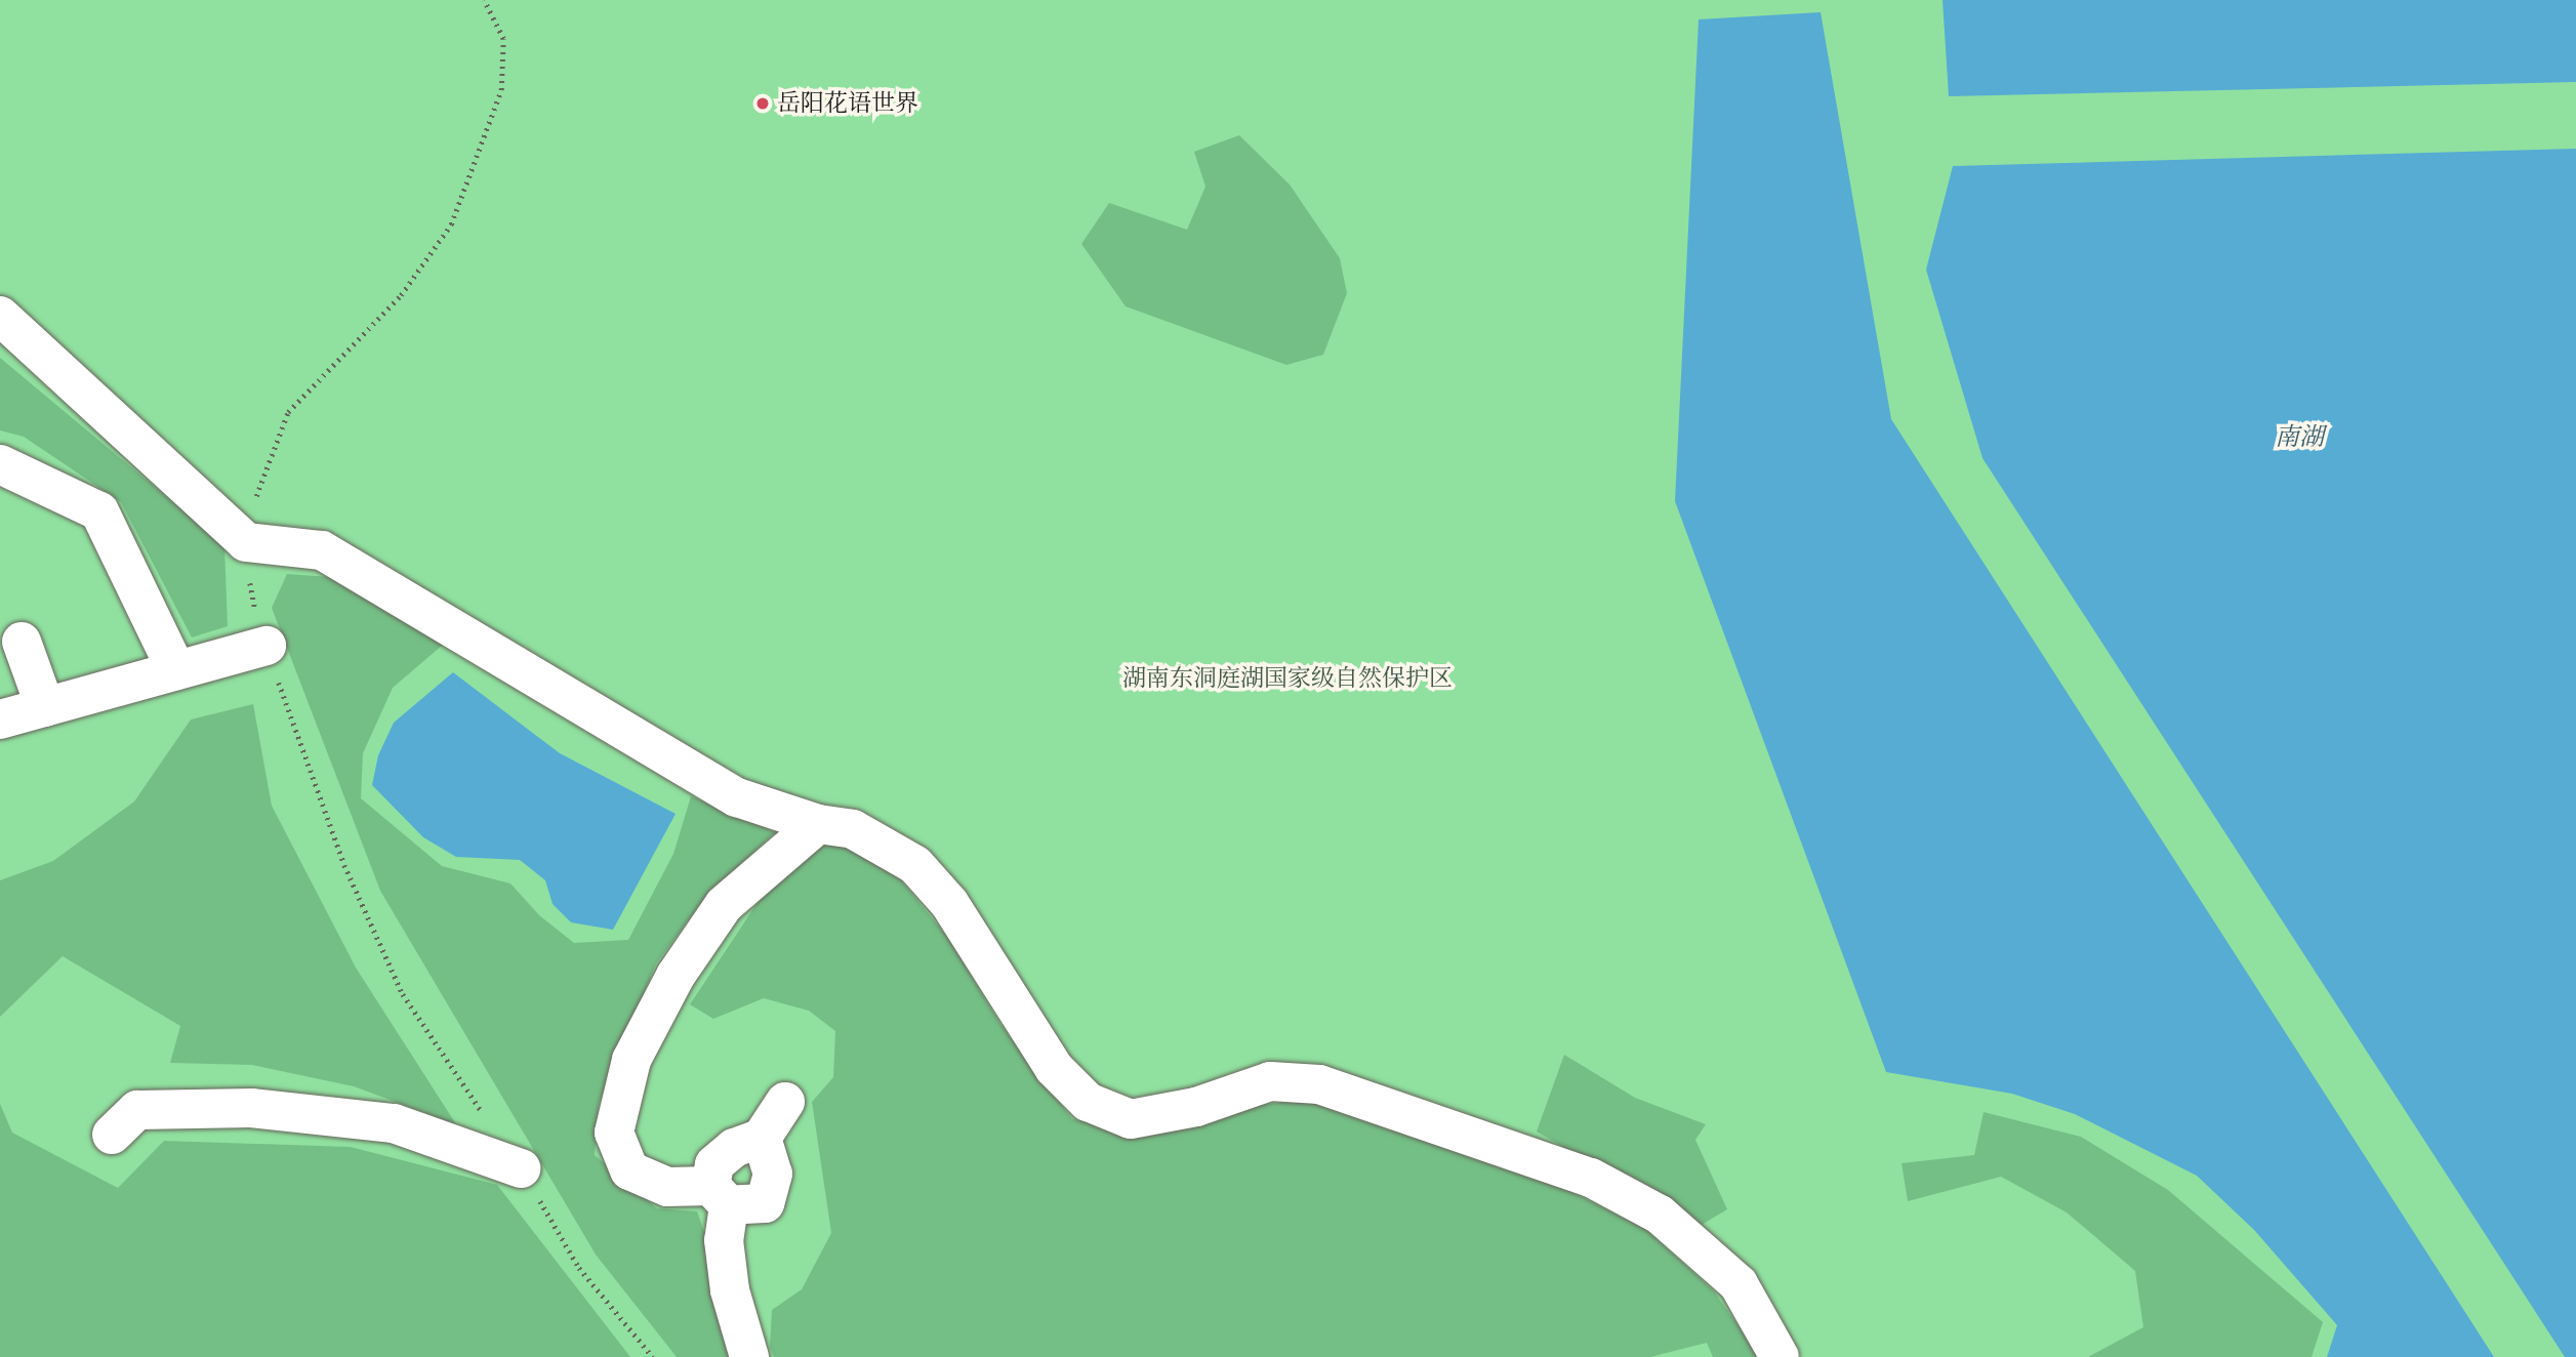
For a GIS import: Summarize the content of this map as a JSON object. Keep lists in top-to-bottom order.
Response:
{
  "water": ["南湖"],
  "parks": ["湖南东洞庭湖国家级自然保护区"],
  "places": ["岳阳花语世界"]
}
